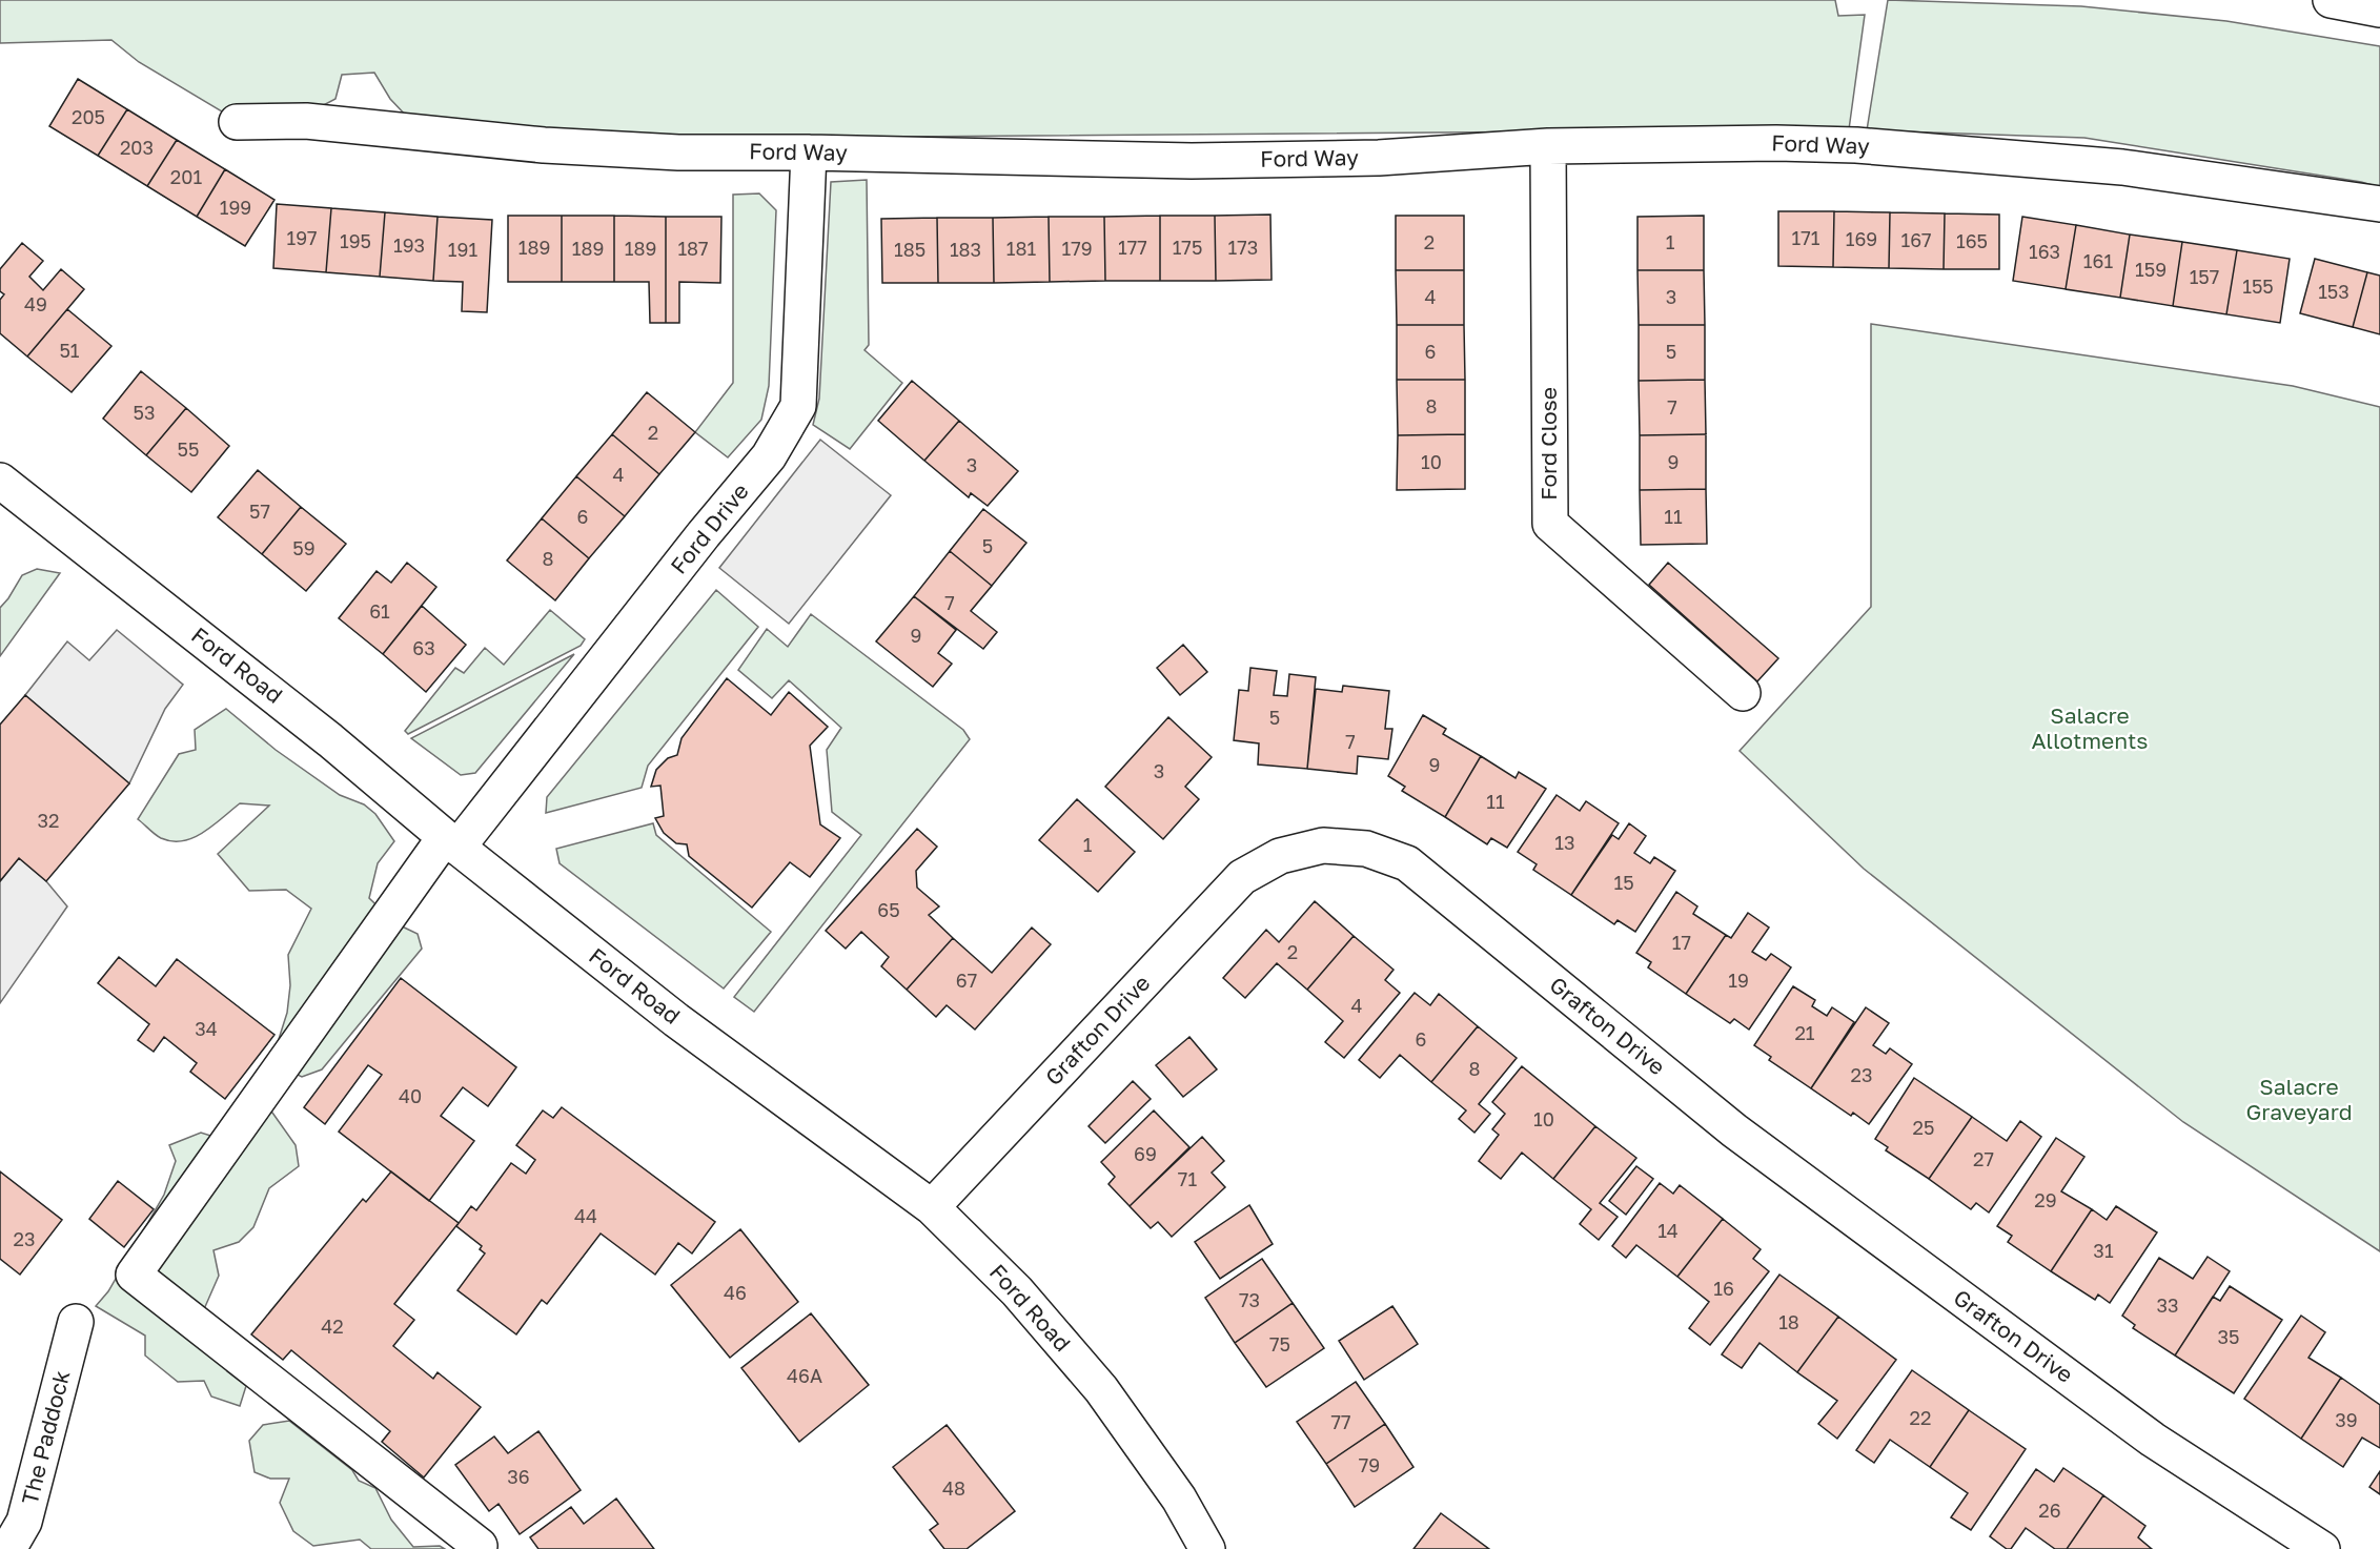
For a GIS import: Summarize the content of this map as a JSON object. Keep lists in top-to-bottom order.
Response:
{
  "streets": {
    "street": [
      "Ford Way",
      "Ford Close",
      "Ford Drive",
      "Ford Road",
      "Grafton Drive",
      "The Paddock"
    ]
  },
  "crossings": [
    ["Ford Way", "Ford Close"],
    ["Ford Way", "Ford Drive"],
    ["Ford Drive", "Ford Road"],
    ["Ford Road", "Grafton Drive"]
  ],
  "parks": ["Salacre Allotments", "Salacre Graveyard"],
  "house_numbers": [
    "205",
    "203",
    "201",
    "199",
    "197",
    "171",
    "169",
    "167",
    "195",
    "165",
    "2",
    "1",
    "193",
    "189",
    "177",
    "175",
    "173",
    "189",
    "189",
    "187",
    "181",
    "179",
    "191",
    "185",
    "183",
    "163",
    "161",
    "159",
    "157",
    "155",
    "153",
    "4",
    "3",
    "49",
    "51",
    "6",
    "5",
    "8",
    "7",
    "53",
    "2",
    "55",
    "10",
    "9",
    "3",
    "4",
    "57",
    "6",
    "11",
    "5",
    "59",
    "8",
    "7",
    "61",
    "9",
    "63",
    "5",
    "7",
    "9",
    "3",
    "11",
    "32",
    "13",
    "1",
    "15",
    "65",
    "17",
    "2",
    "67",
    "19",
    "4",
    "34",
    "21",
    "6",
    "8",
    "23",
    "40",
    "10",
    "25",
    "69",
    "27",
    "71",
    "29",
    "44",
    "14",
    "23",
    "31",
    "16",
    "46",
    "73",
    "33",
    "18",
    "42",
    "35",
    "75",
    "46A",
    "22",
    "39",
    "77",
    "79",
    "36",
    "48",
    "26"
  ]
}
